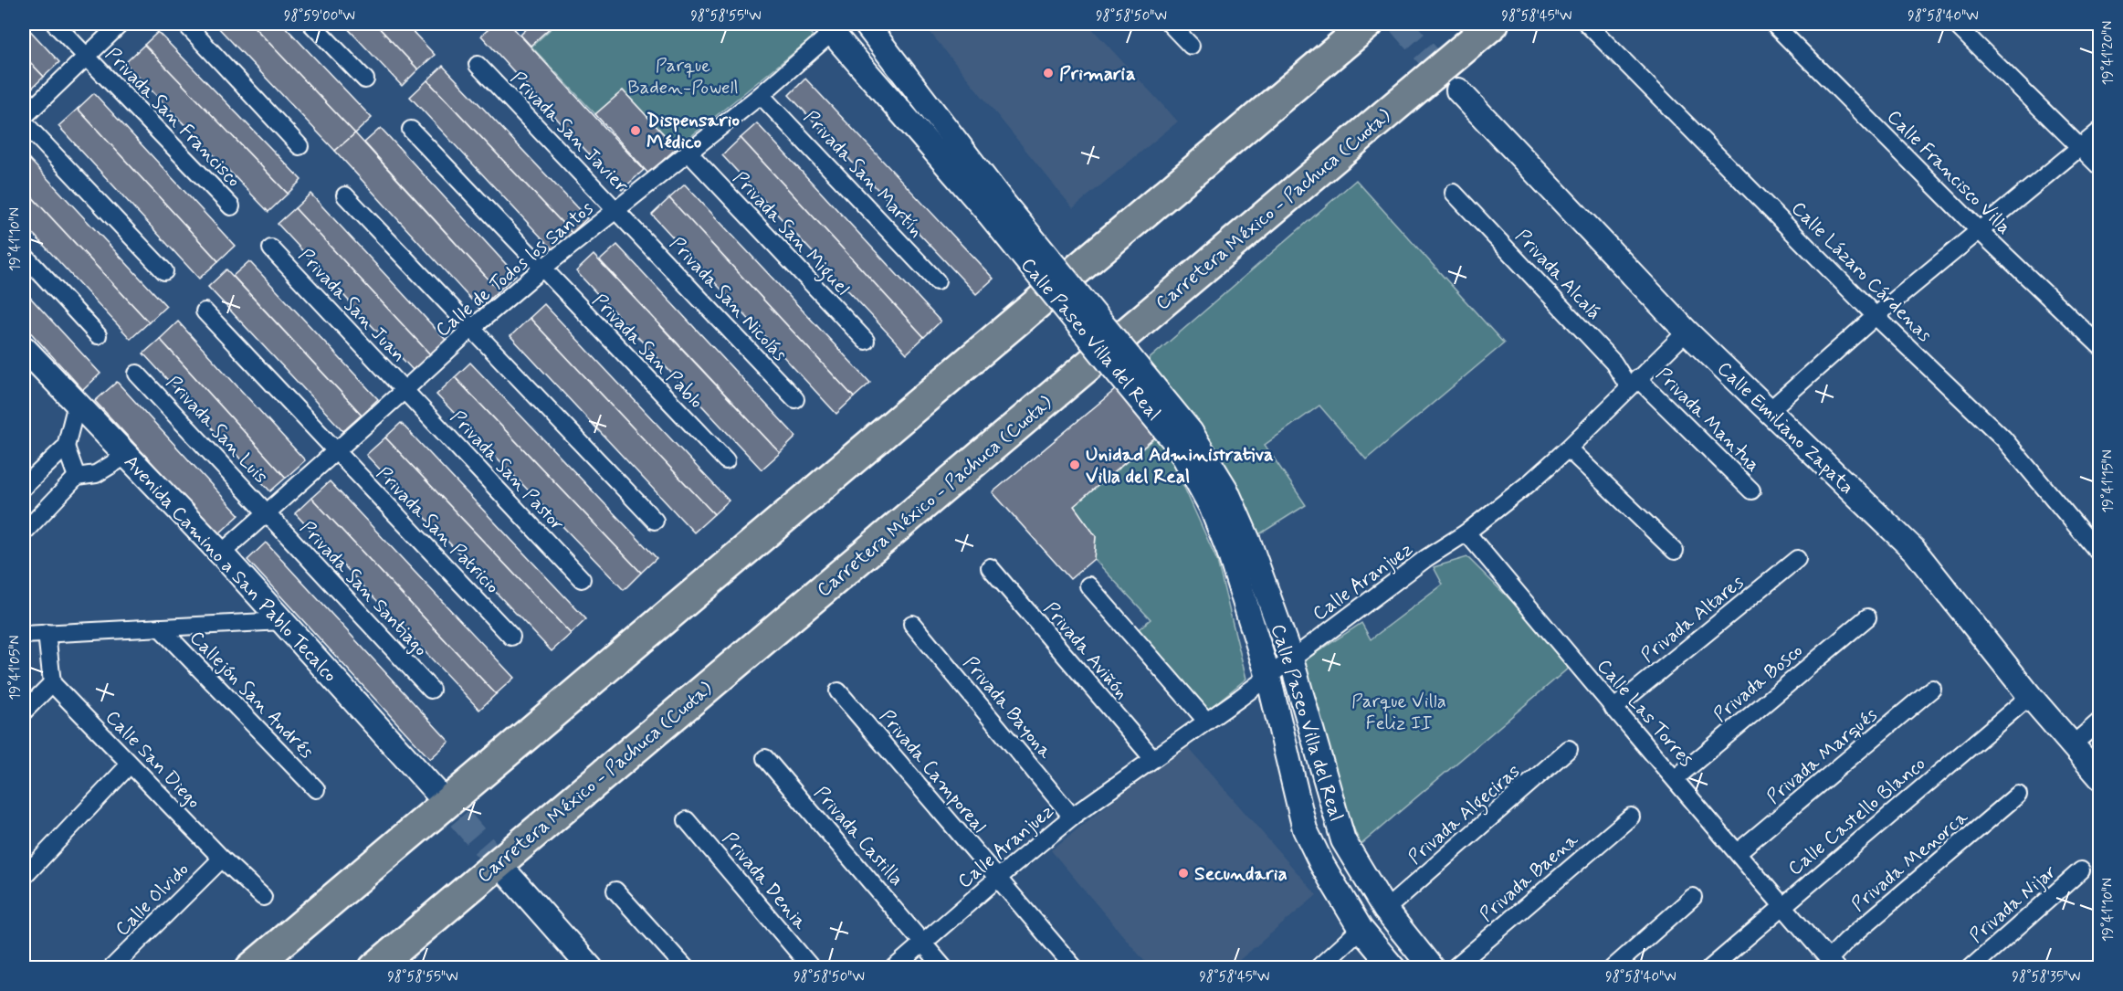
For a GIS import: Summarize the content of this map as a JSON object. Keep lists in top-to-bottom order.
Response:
{
  "streets": {
    "highway": ["Carretera México - Pachuca (Cuota)"],
    "street": [
      "Privada San Francisco",
      "Privada San Javier",
      "Calle Francisco Villa",
      "Privada San Martín",
      "Privada San Miguel",
      "Calle de Todos los Santos",
      "Calle Lázaro Cárdenas",
      "Privada Alcalá",
      "Privada San Nicolás",
      "Privada San Juan",
      "Calle Paseo Villa del Real",
      "Privada San Pablo",
      "Privada Mantua",
      "Calle Emiliano Zapata",
      "Privada San Luis",
      "Privada San Pastor",
      "Privada San Patricio",
      "Avenida Camino a San Pablo Tecalco",
      "Calle Aranjuez",
      "Privada San Santiago",
      "Privada Altares",
      "Privada Aviñón",
      "Privada Bosco",
      "Callejón San Andrés",
      "Privada Bayona",
      "Calle Las Torres",
      "Privada Marqués",
      "Calle San Diego",
      "Privada Camporeal",
      "Privada Algeciras",
      "Calle Castello Blanco",
      "Privada Castilla",
      "Privada Menorca",
      "Privada Baena",
      "Privada Denia",
      "Calle Olvido",
      "Privada Nijar"
    ]
  },
  "crossings": [
    ["Privada San Javier", "Calle de Todos los Santos"],
    ["Privada San Javier", "Privada San Nicolás"],
    ["Privada San Martín", "Calle de Todos los Santos"],
    ["Privada San Miguel", "Calle de Todos los Santos"],
    ["Calle de Todos los Santos", "Privada San Juan"],
    ["Calle de Todos los Santos", "Calle Paseo Villa del Real"],
    ["Calle de Todos los Santos", "Privada San Pablo"],
    ["Calle de Todos los Santos", "Privada San Luis"],
    ["Calle de Todos los Santos", "Privada San Pastor"],
    ["Calle de Todos los Santos", "Privada San Patricio"],
    ["Calle de Todos los Santos", "Avenida Camino a San Pablo Tecalco"],
    ["Calle de Todos los Santos", "Privada San Santiago"],
    ["Privada Alcalá", "Privada Mantua"],
    ["Privada Alcalá", "Calle Aranjuez"],
    ["Privada San Juan", "Privada San Pastor"],
    ["Calle Paseo Villa del Real", "Calle Aranjuez"],
    ["Calle Paseo Villa del Real", "Privada Algeciras"],
    ["Privada Mantua", "Calle Aranjuez"],
    ["Calle Emiliano Zapata", "Calle Aranjuez"],
    ["Calle Emiliano Zapata", "Calle Castello Blanco"],
    ["Privada San Luis", "Privada San Santiago"],
    ["Calle Aranjuez", "Privada Aviñón"],
    ["Calle Aranjuez", "Privada Bayona"],
    ["Calle Aranjuez", "Calle Las Torres"],
    ["Calle Aranjuez", "Privada Camporeal"],
    ["Calle Aranjuez", "Privada Castilla"],
    ["Privada Altares", "Calle Las Torres"],
    ["Privada Bosco", "Calle Las Torres"],
    ["Calle Las Torres", "Privada Marqués"],
    ["Calle Las Torres", "Calle Castello Blanco"],
    ["Calle Las Torres", "Privada Menorca"],
    ["Calle San Diego", "Calle Olvido"]
  ],
  "parks": ["Parque Baden-Powell", "Parque Villa Feliz II"],
  "places": [
    "Primaria",
    "Dispensario Médico",
    "Unidad Administrativa Villa del Real",
    "Secundaria"
  ],
  "coordinates": [
    "98°59'00\"W",
    "98°58'55\"W",
    "98°58'50\"W",
    "98°58'45\"W",
    "98°58'40\"W",
    "19°41'20\"N",
    "19°41'10\"N",
    "19°41'15\"N",
    "19°41'05\"N",
    "98°58'35\"W"
  ]
}
